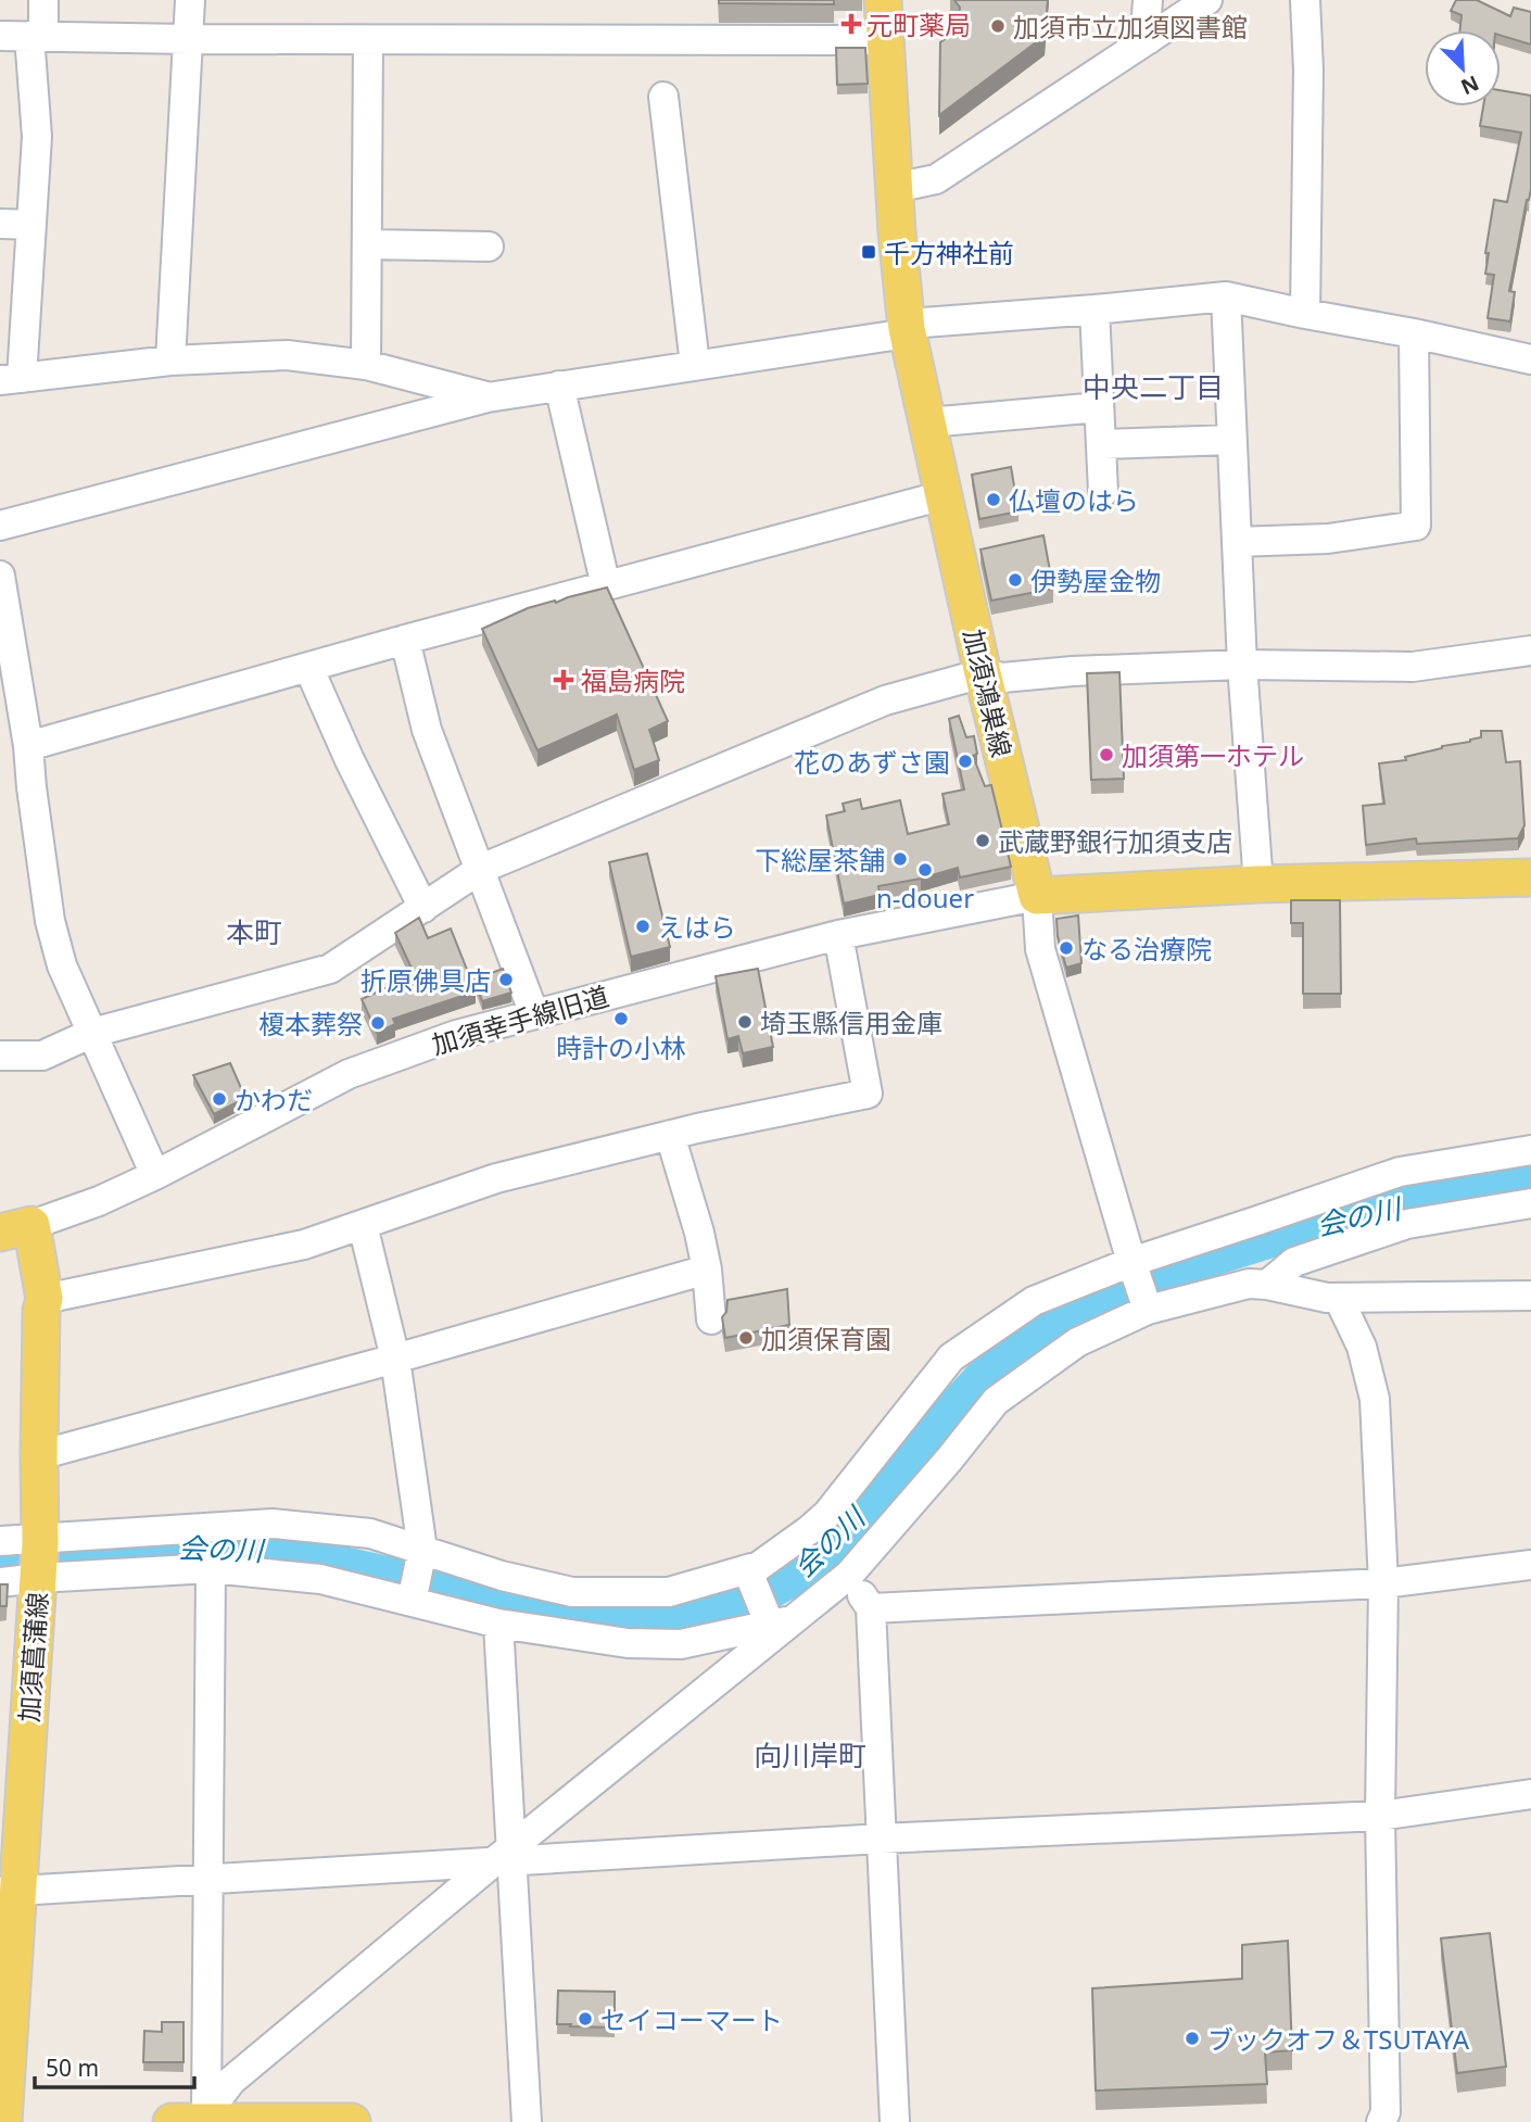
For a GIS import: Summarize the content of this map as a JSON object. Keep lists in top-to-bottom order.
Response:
{
  "streets": {
    "main road": ["加須鴻巣線", "加須菖蒲線"],
    "street": ["加須幸手線旧道"]
  },
  "crossings": [
    ["加須鴻巣線", "加須幸手線旧道"],
    ["加須幸手線旧道", "加須菖蒲線"]
  ],
  "districts": ["中央二丁目", "本町", "向川岸町"],
  "water": ["会の川"],
  "places": {
    "health": ["元町薬局", "福島病院"],
    "other": [
      "加須市立加須図書館",
      "仏壇のはら",
      "伊勢屋金物",
      "加須第一ホテル",
      "花のあずさ園",
      "武蔵野銀行加須支店",
      "下総屋茶舗",
      "n-douer",
      "えはら",
      "なる治療院",
      "折原佛具店",
      "時計の小林",
      "埼玉縣信用金庫",
      "榎本葬祭",
      "かわだ",
      "加須保育園",
      "セイコーマート",
      "ブックオフ＆TSUTAYA"
    ],
    "transit": ["千方神社前"]
  },
  "scale_bar": "50 m",
  "north": "bottom right"
}
